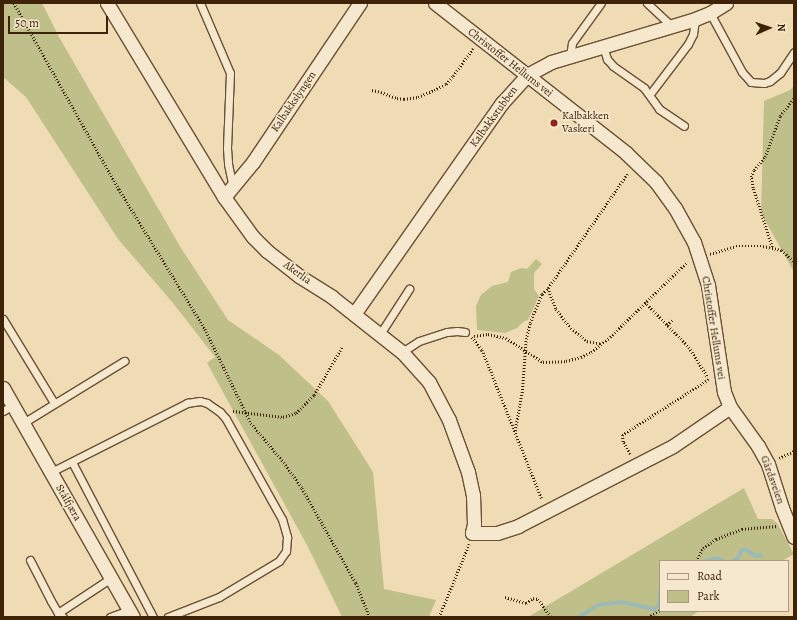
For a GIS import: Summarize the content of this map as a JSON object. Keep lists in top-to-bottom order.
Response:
{
  "streets": {
    "street": [
      "Christoffer Hellums vei",
      "Kalbakkslyngen",
      "Kalbakkstubben",
      "Akerlia",
      "Gårdsveien",
      "Stålfjæra"
    ]
  },
  "crossings": [
    ["Christoffer Hellums vei", "Kalbakkstubben"],
    ["Christoffer Hellums vei", "Gårdsveien"],
    ["Kalbakkslyngen", "Akerlia"],
    ["Kalbakkstubben", "Akerlia"]
  ],
  "places": ["Kalbakken Vaskeri"],
  "legend": ["Road", "Park"],
  "scale_bar": "50 m",
  "north": "right"
}
